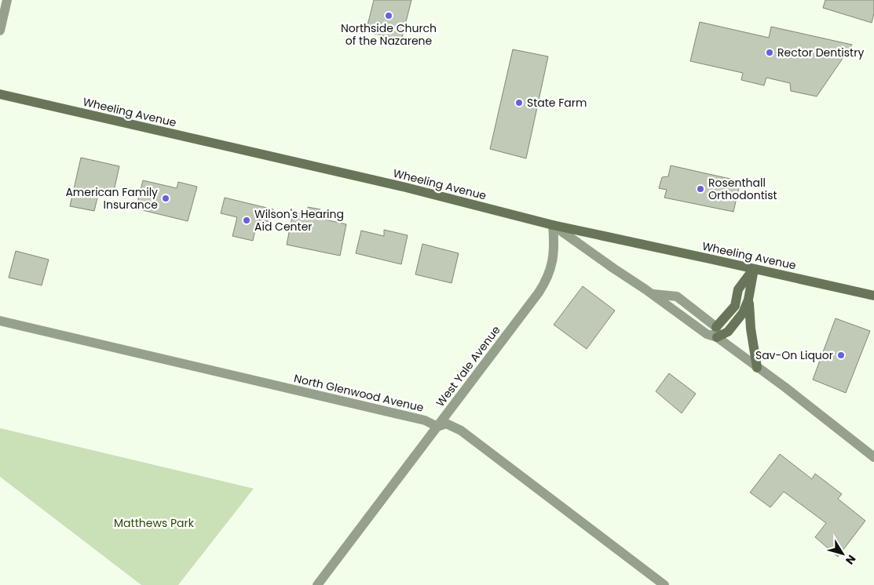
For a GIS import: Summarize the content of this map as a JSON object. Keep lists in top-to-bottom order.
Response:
{
  "streets": {
    "main road": ["Wheeling Avenue"],
    "street": ["West Yale Avenue", "North Glenwood Avenue"]
  },
  "crossings": [
    ["Wheeling Avenue", "West Yale Avenue"],
    ["West Yale Avenue", "North Glenwood Avenue"]
  ],
  "parks": ["Matthews Park"],
  "places": [
    "Northside Church of the Nazarene",
    "Rector Dentistry",
    "State Farm",
    "Rosenthall Orthodontist",
    "American Family Insurance",
    "Wilson's Hearing Aid Center",
    "Sav-On Liquor"
  ],
  "north": "bottom right"
}
